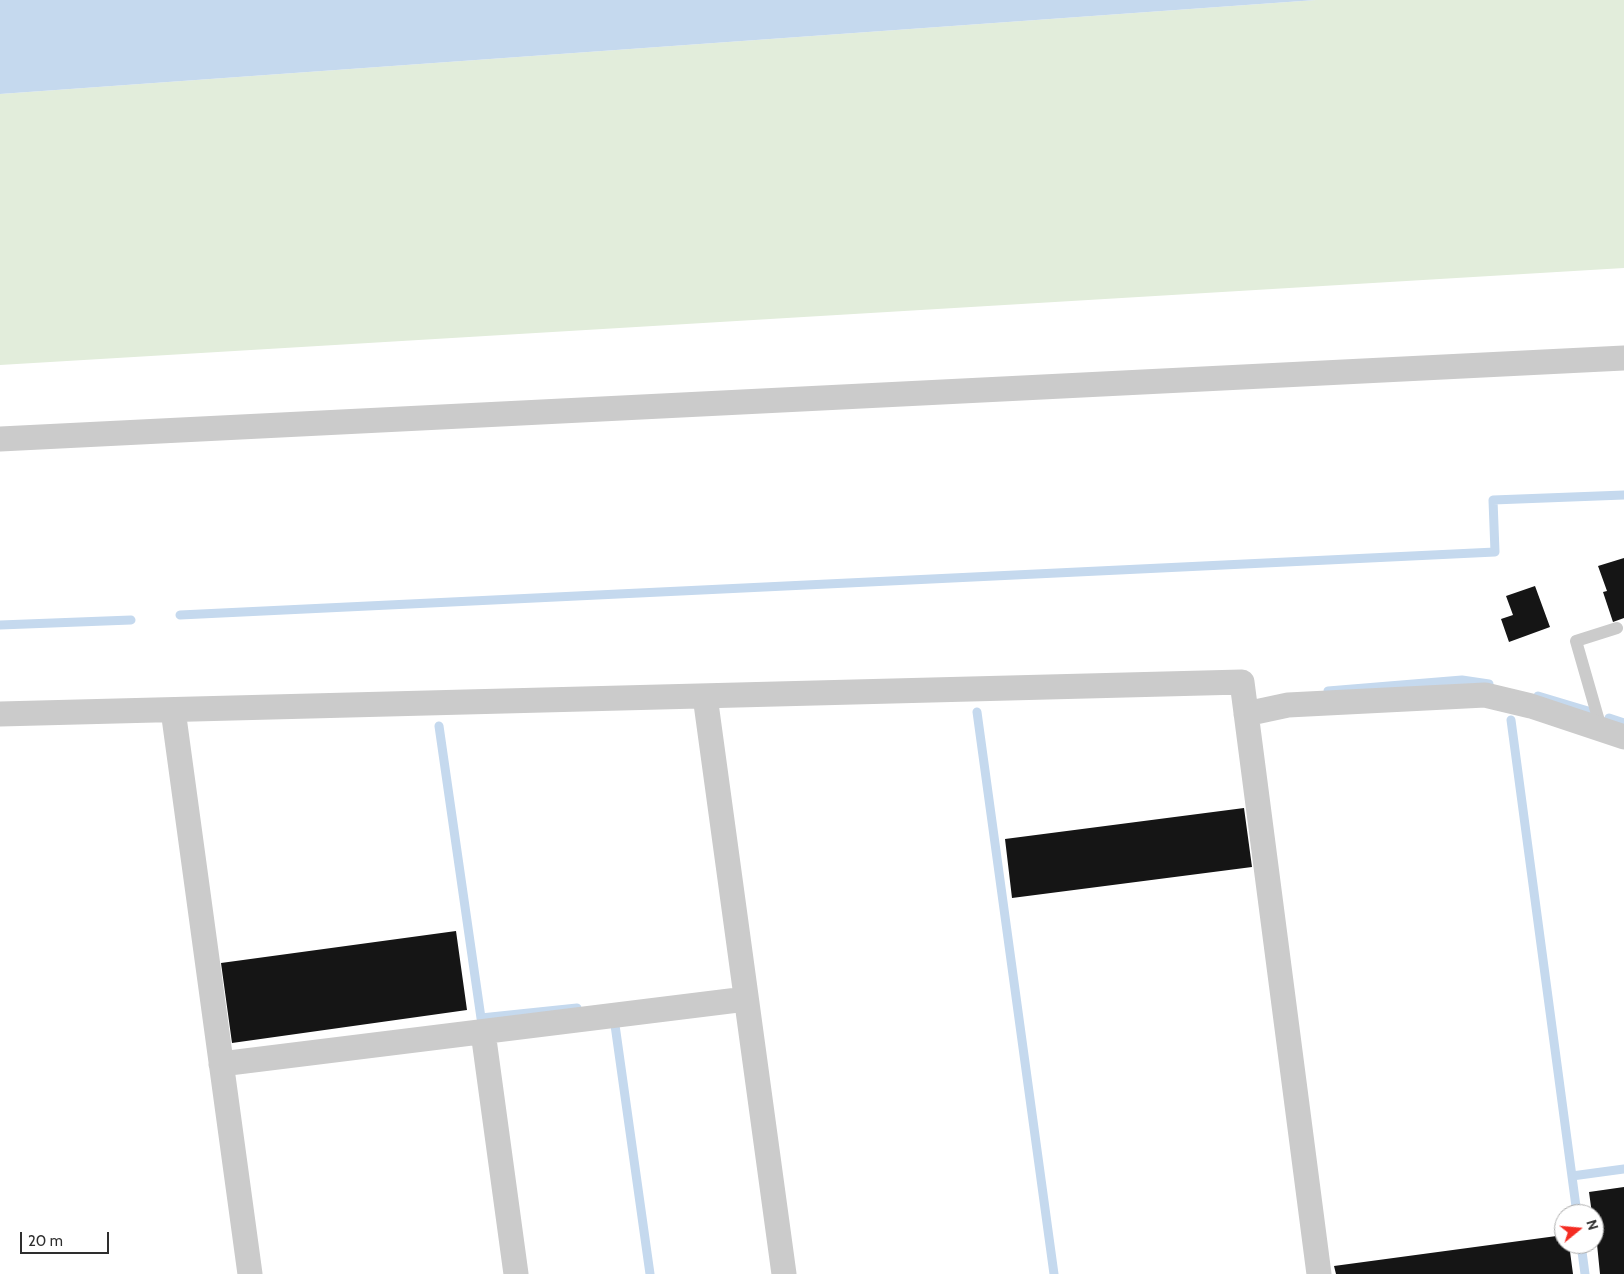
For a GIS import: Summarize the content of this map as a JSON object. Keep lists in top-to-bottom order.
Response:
{
  "scale_bar": "20 m",
  "north": "right"
}
